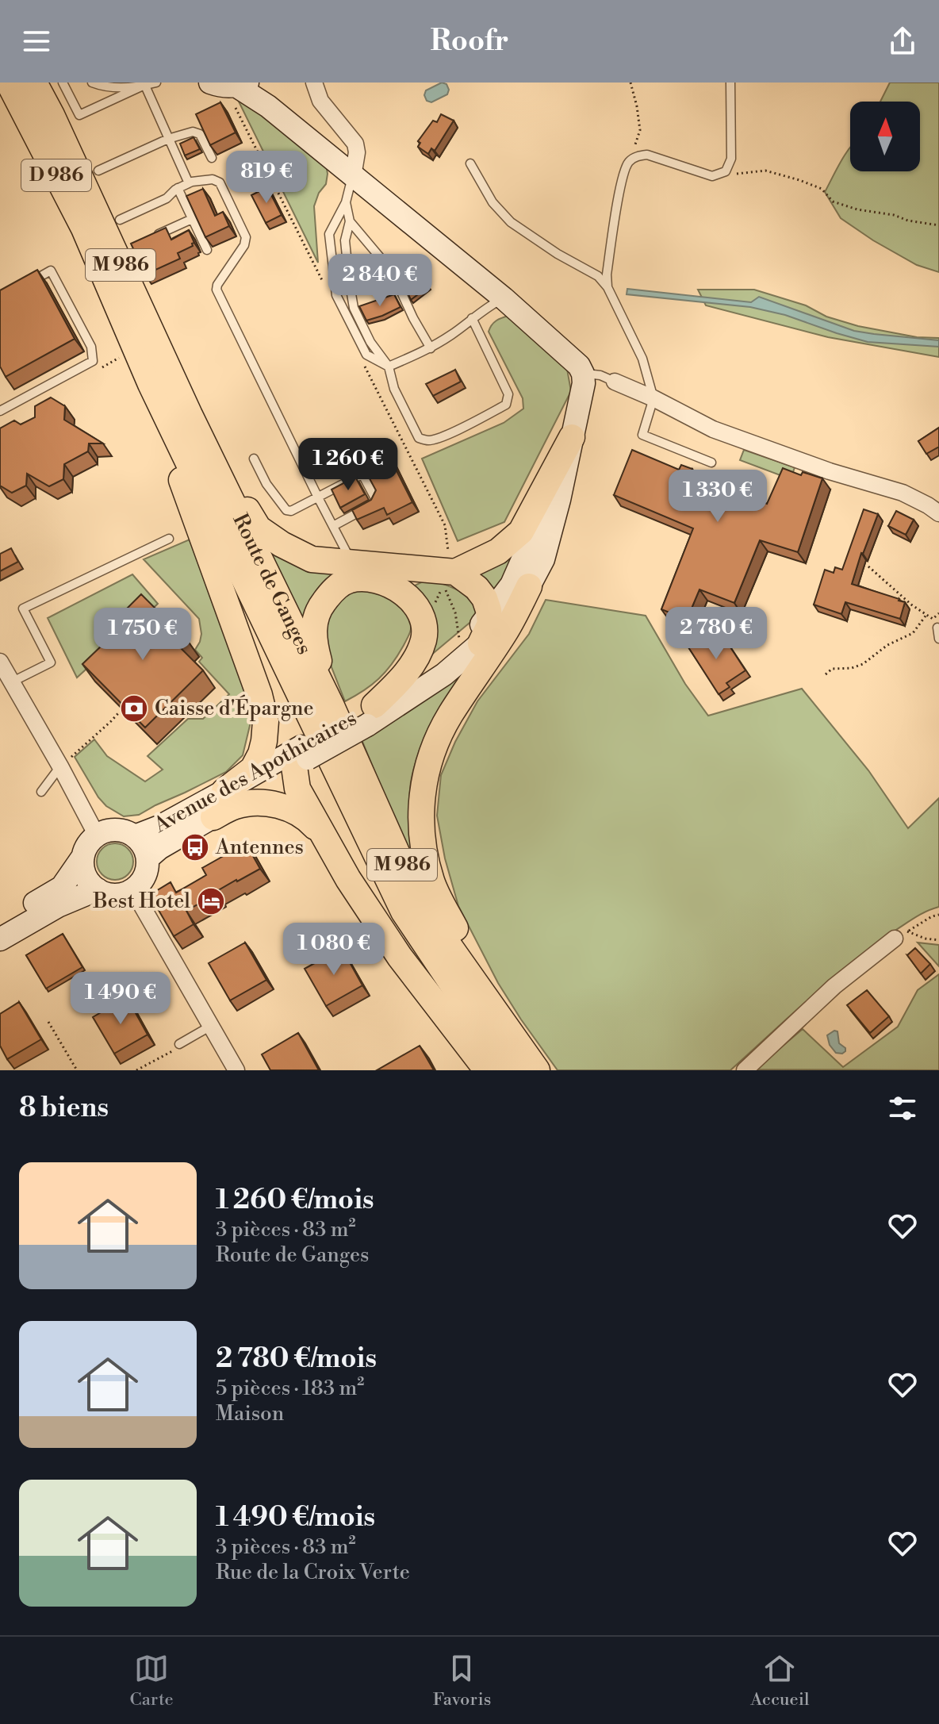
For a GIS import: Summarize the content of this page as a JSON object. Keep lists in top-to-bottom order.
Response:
{
  "streets": {
    "main road": ["D 986", "M 986", "Route de Ganges"],
    "street": ["Avenue des Apothicaires"]
  },
  "crossings": [
    ["M 986", "Route de Ganges"],
    ["M 986", "Avenue des Apothicaires"]
  ],
  "places": {
    "bank": ["Caisse d'Épargne"],
    "bus stop": ["Antennes"],
    "hotel": ["Best Hotel"]
  },
  "north": "top",
  "page": {
    "header": "Roofr",
    "price": [
      "819 €",
      "2 840 €",
      "1 260 €",
      "1 330 €",
      "2 780 €",
      "1 750 €",
      "1 080 €",
      "1 490 €"
    ],
    "heading": "8 biens",
    "list": [
      {
        "name": "1 260 €/mois",
        "note": "3 pièces · 83 m² · Route de Ganges"
      },
      {
        "name": "2 780 €/mois",
        "note": "5 pièces · 183 m² · Maison"
      },
      {
        "name": "1 490 €/mois",
        "note": "3 pièces · 83 m² · Rue de la Croix Verte"
      }
    ],
    "tabs": ["Carte", "Favoris", "Accueil"]
  }
}
